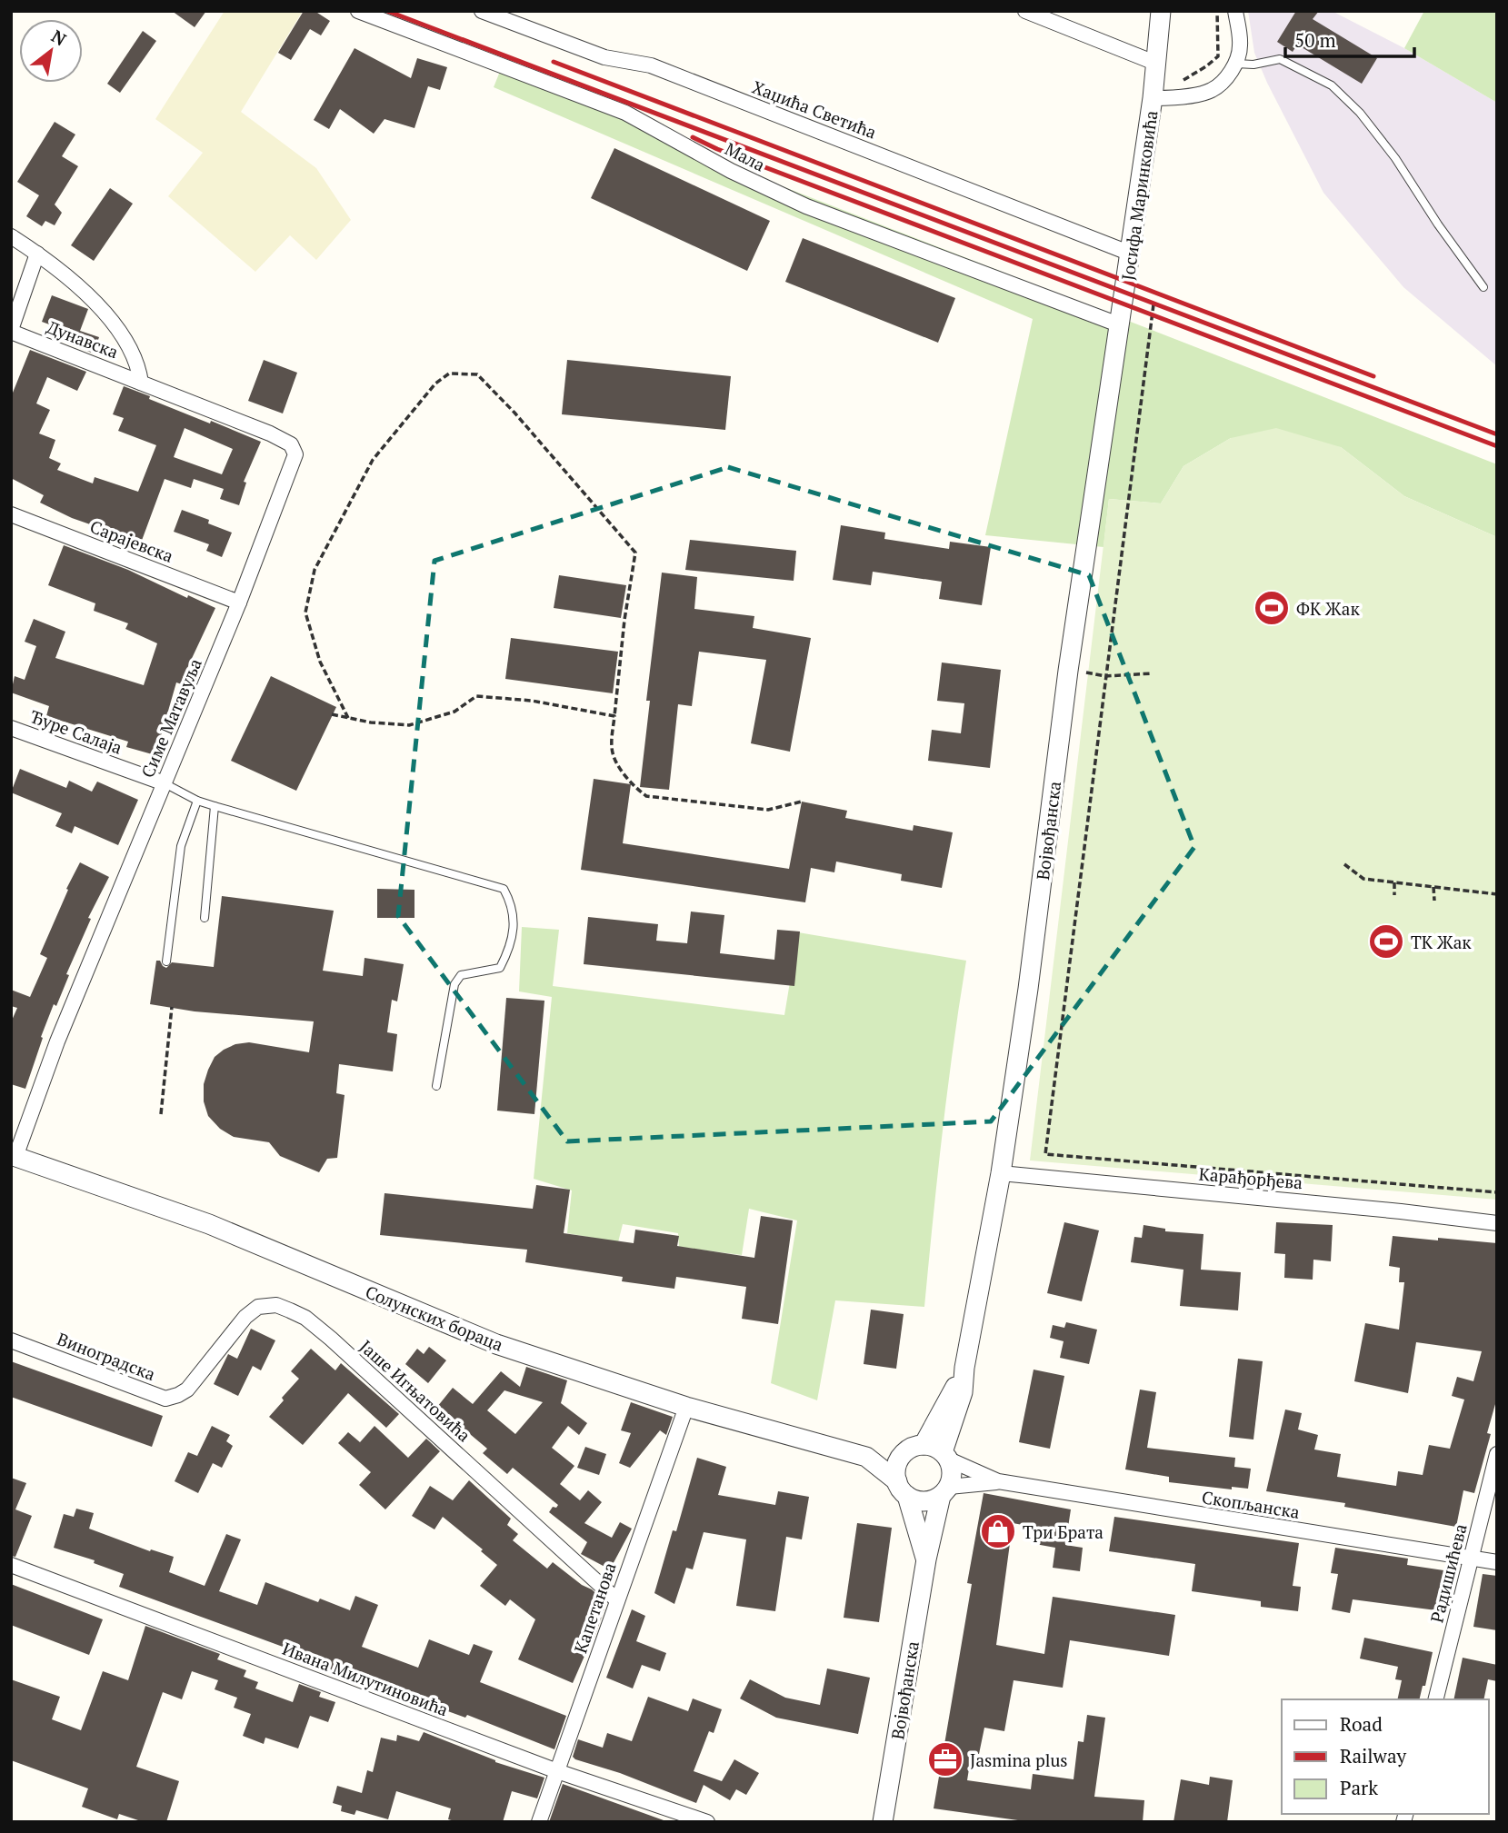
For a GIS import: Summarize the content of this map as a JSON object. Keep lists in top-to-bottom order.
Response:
{
  "streets": {
    "street": [
      "Хаџића Светића",
      "Мала",
      "Јосифа Маринковића",
      "Дунавска",
      "Сарајевска",
      "Симе Матавуља",
      "Ђуре Салаја",
      "Војвођанска",
      "Карађорђева",
      "Солунских бораца",
      "Виноградска",
      "Јаше Игњатовића",
      "Скопљанска",
      "Радишићева",
      "Капетанова",
      "Ивана Милутиновића"
    ]
  },
  "crossings": [
    ["Хаџића Светића", "Јосифа Маринковића"],
    ["Мала", "Војвођанска"],
    ["Јосифа Маринковића", "Војвођанска"],
    ["Дунавска", "Симе Матавуља"],
    ["Сарајевска", "Симе Матавуља"],
    ["Симе Матавуља", "Ђуре Салаја"],
    ["Симе Матавуља", "Солунских бораца"],
    ["Војвођанска", "Карађорђева"],
    ["Војвођанска", "Солунских бораца"],
    ["Војвођанска", "Скопљанска"],
    ["Солунских бораца", "Скопљанска"],
    ["Солунских бораца", "Капетанова"],
    ["Виноградска", "Јаше Игњатовића"],
    ["Јаше Игњатовића", "Капетанова"],
    ["Скопљанска", "Радишићева"],
    ["Капетанова", "Ивана Милутиновића"]
  ],
  "places": {
    "sports": ["ФК Жак", "ТК Жак"],
    "shop": ["Три Брата"],
    "office": ["Jasmina plus"]
  },
  "legend": ["Road", "Railway", "Park"],
  "scale_bar": "50 m",
  "north": "top right"
}
